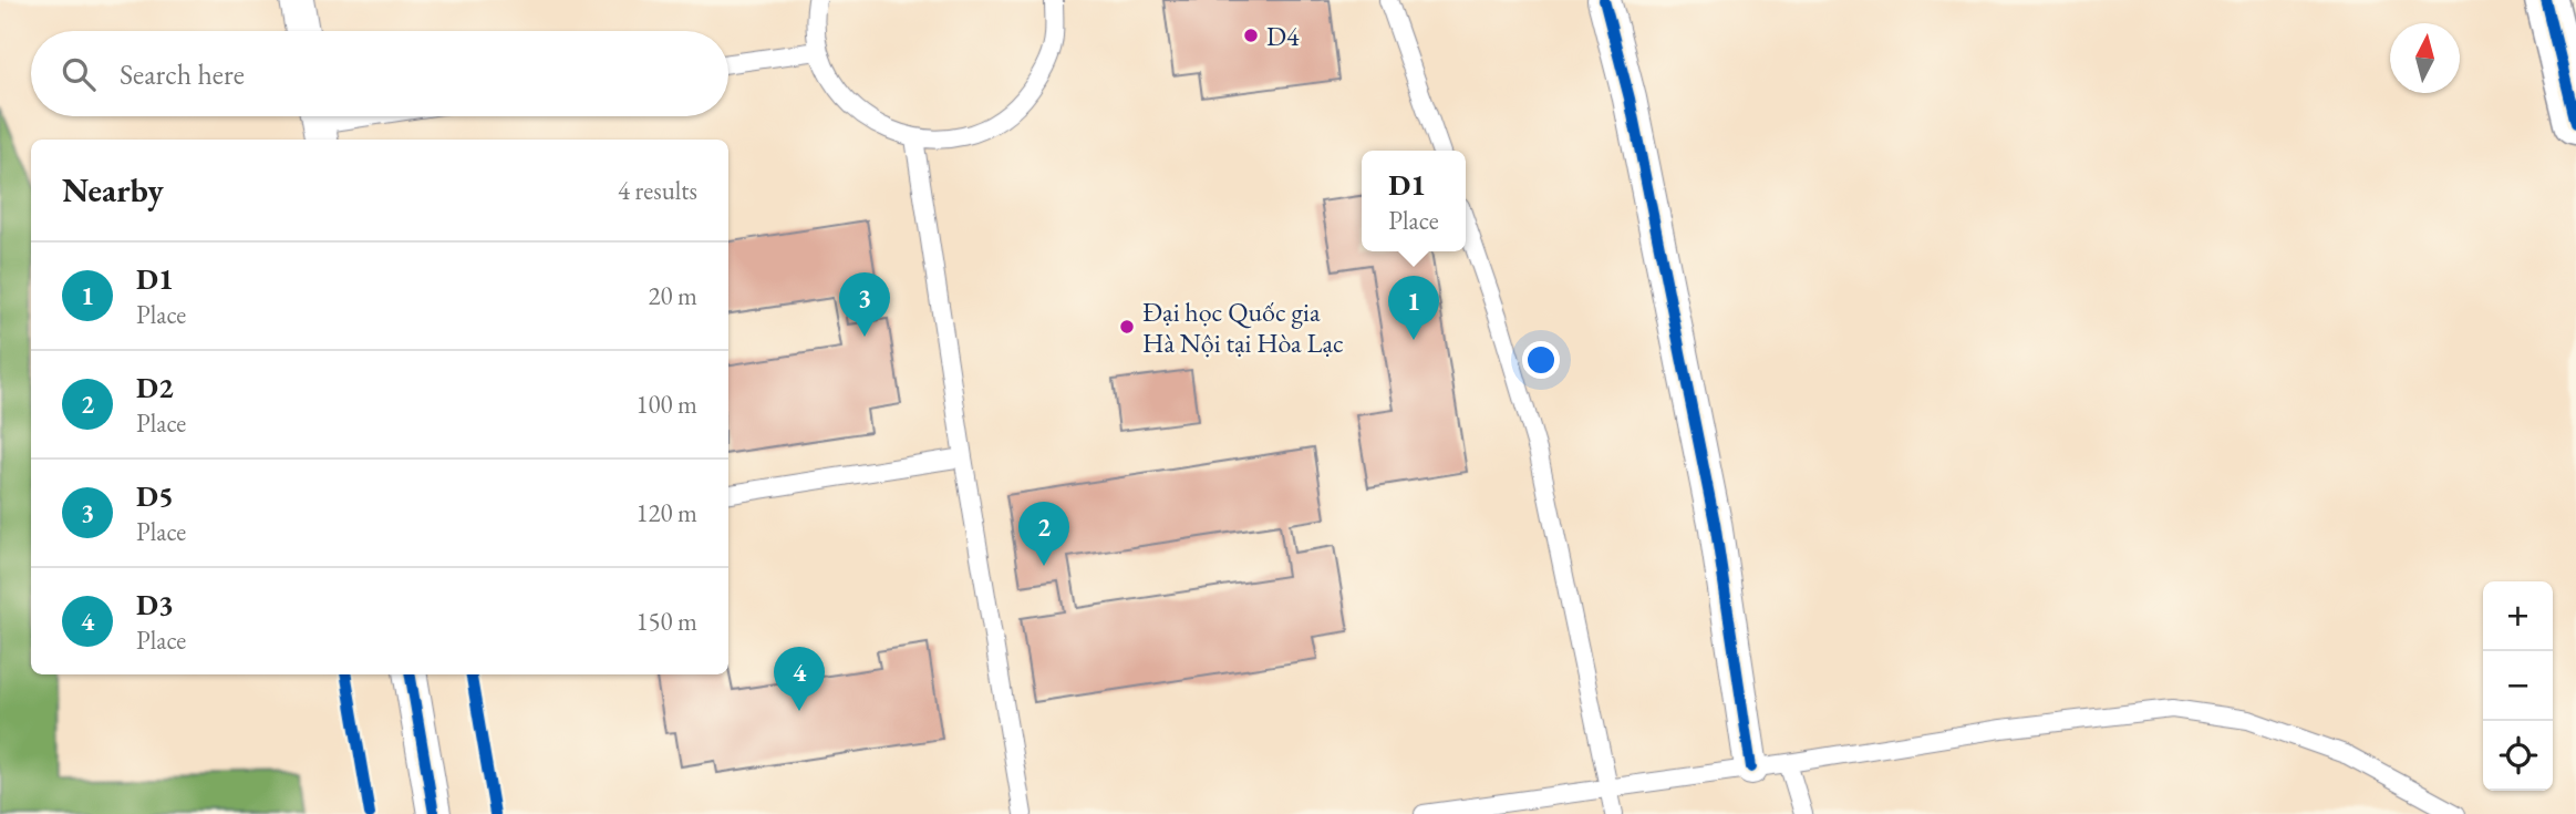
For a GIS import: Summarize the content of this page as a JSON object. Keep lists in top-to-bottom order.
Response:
{
  "places": ["D4", "Đại học Quốc gia Hà Nội tại Hòa Lạc"],
  "north": "top",
  "page": {
    "search": "Search here",
    "heading": ["Nearby", "4 results"],
    "popup": ["D1", "Place"],
    "list": [
      {
        "mark": "1",
        "name": "D1",
        "note": "Place",
        "value": "20 m"
      },
      {
        "mark": "2",
        "name": "D2",
        "note": "Place",
        "value": "100 m"
      },
      {
        "mark": "3",
        "name": "D5",
        "note": "Place",
        "value": "120 m"
      },
      {
        "mark": "4",
        "name": "D3",
        "note": "Place",
        "value": "150 m"
      }
    ],
    "pins": [
      "3",
      "1",
      "2",
      "4"
    ],
    "map_buttons": ["+", "−"]
  }
}
